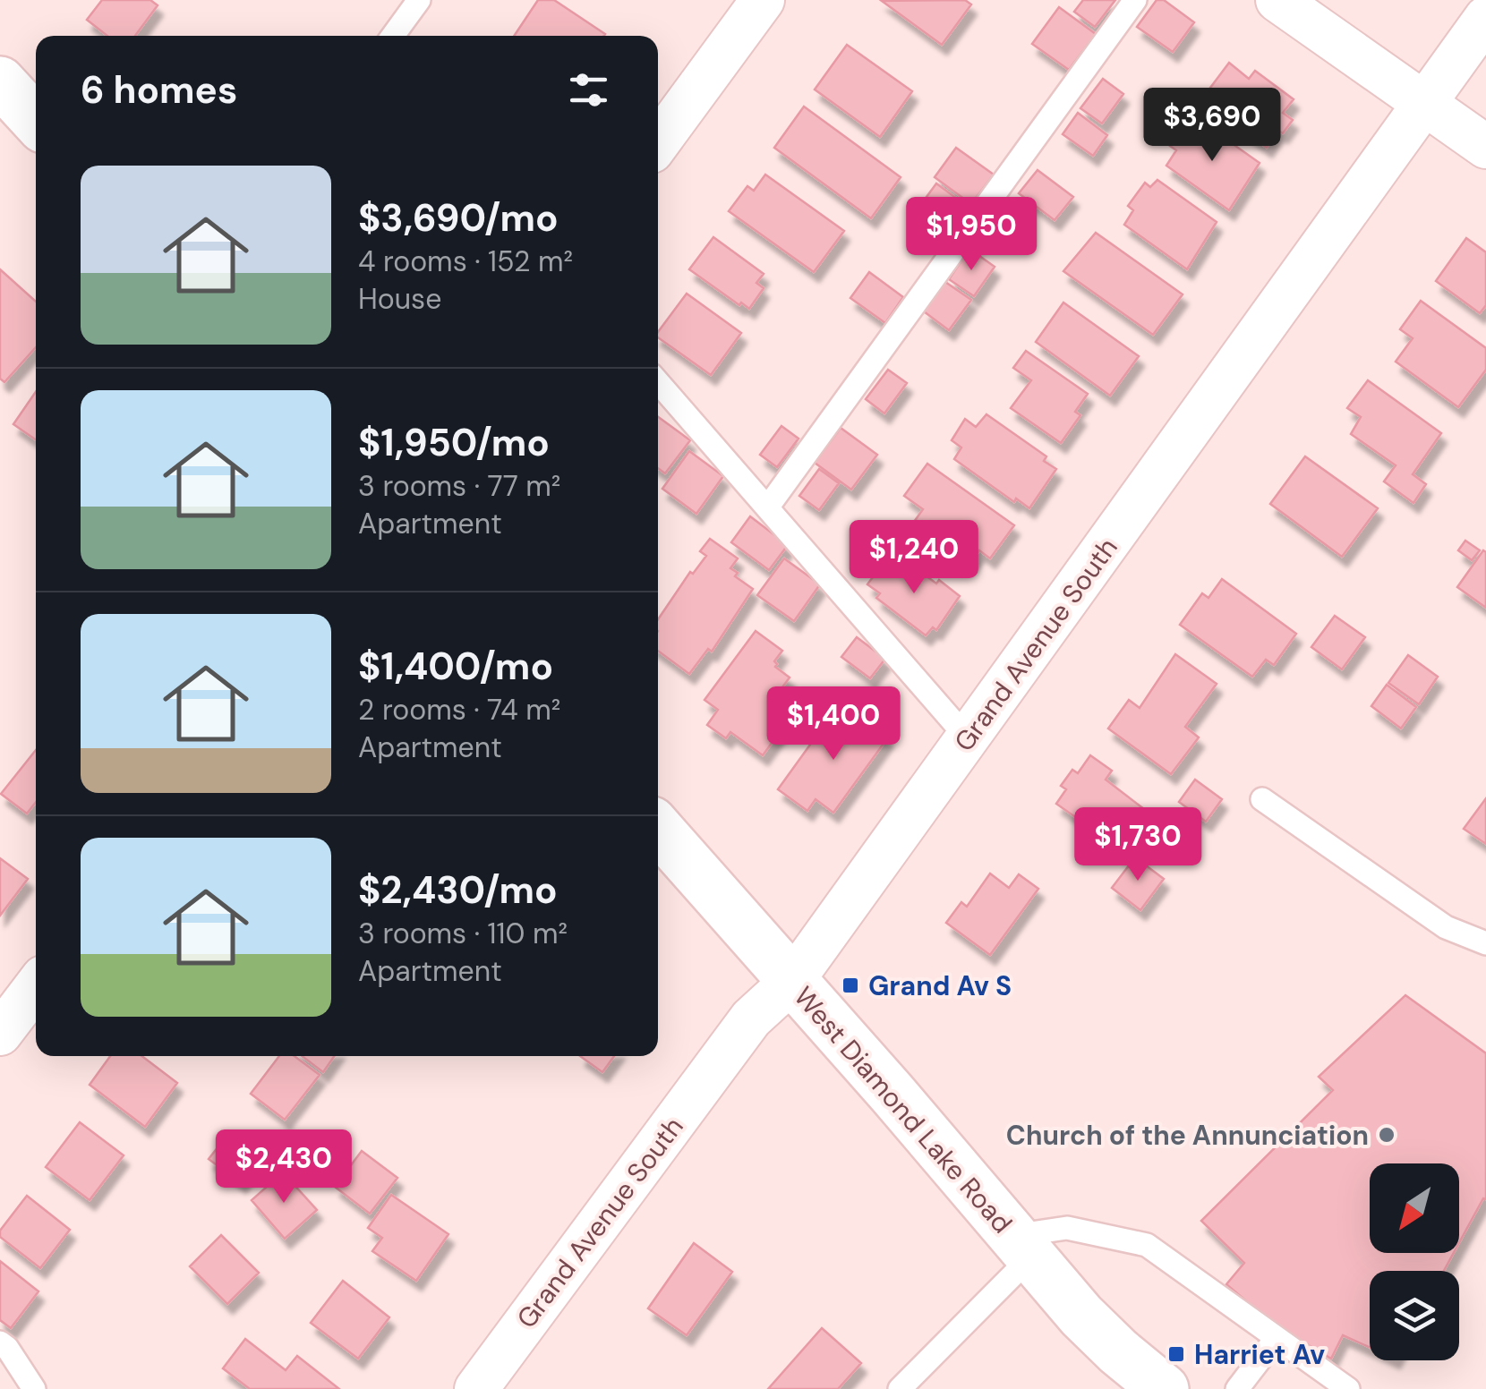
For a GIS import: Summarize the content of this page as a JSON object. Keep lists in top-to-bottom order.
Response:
{
  "streets": {
    "street": ["Grand Avenue South", "West Diamond Lake Road"]
  },
  "crossings": [
    ["Grand Avenue South", "West Diamond Lake Road"]
  ],
  "places": {
    "transit": ["Grand Av S", "Harriet Av"],
    "other": ["Church of the Annunciation"]
  },
  "north": "bottom left",
  "page": {
    "heading": "6 homes",
    "price": [
      "$3,690",
      "$1,950",
      "$1,240",
      "$1,400",
      "$1,730",
      "$2,430"
    ],
    "list": [
      {
        "name": "$3,690/mo",
        "note": "4 rooms · 152 m² · House"
      },
      {
        "name": "$1,950/mo",
        "note": "3 rooms · 77 m² · Apartment"
      },
      {
        "name": "$1,400/mo",
        "note": "2 rooms · 74 m² · Apartment"
      },
      {
        "name": "$2,430/mo",
        "note": "3 rooms · 110 m² · Apartment"
      }
    ]
  }
}
